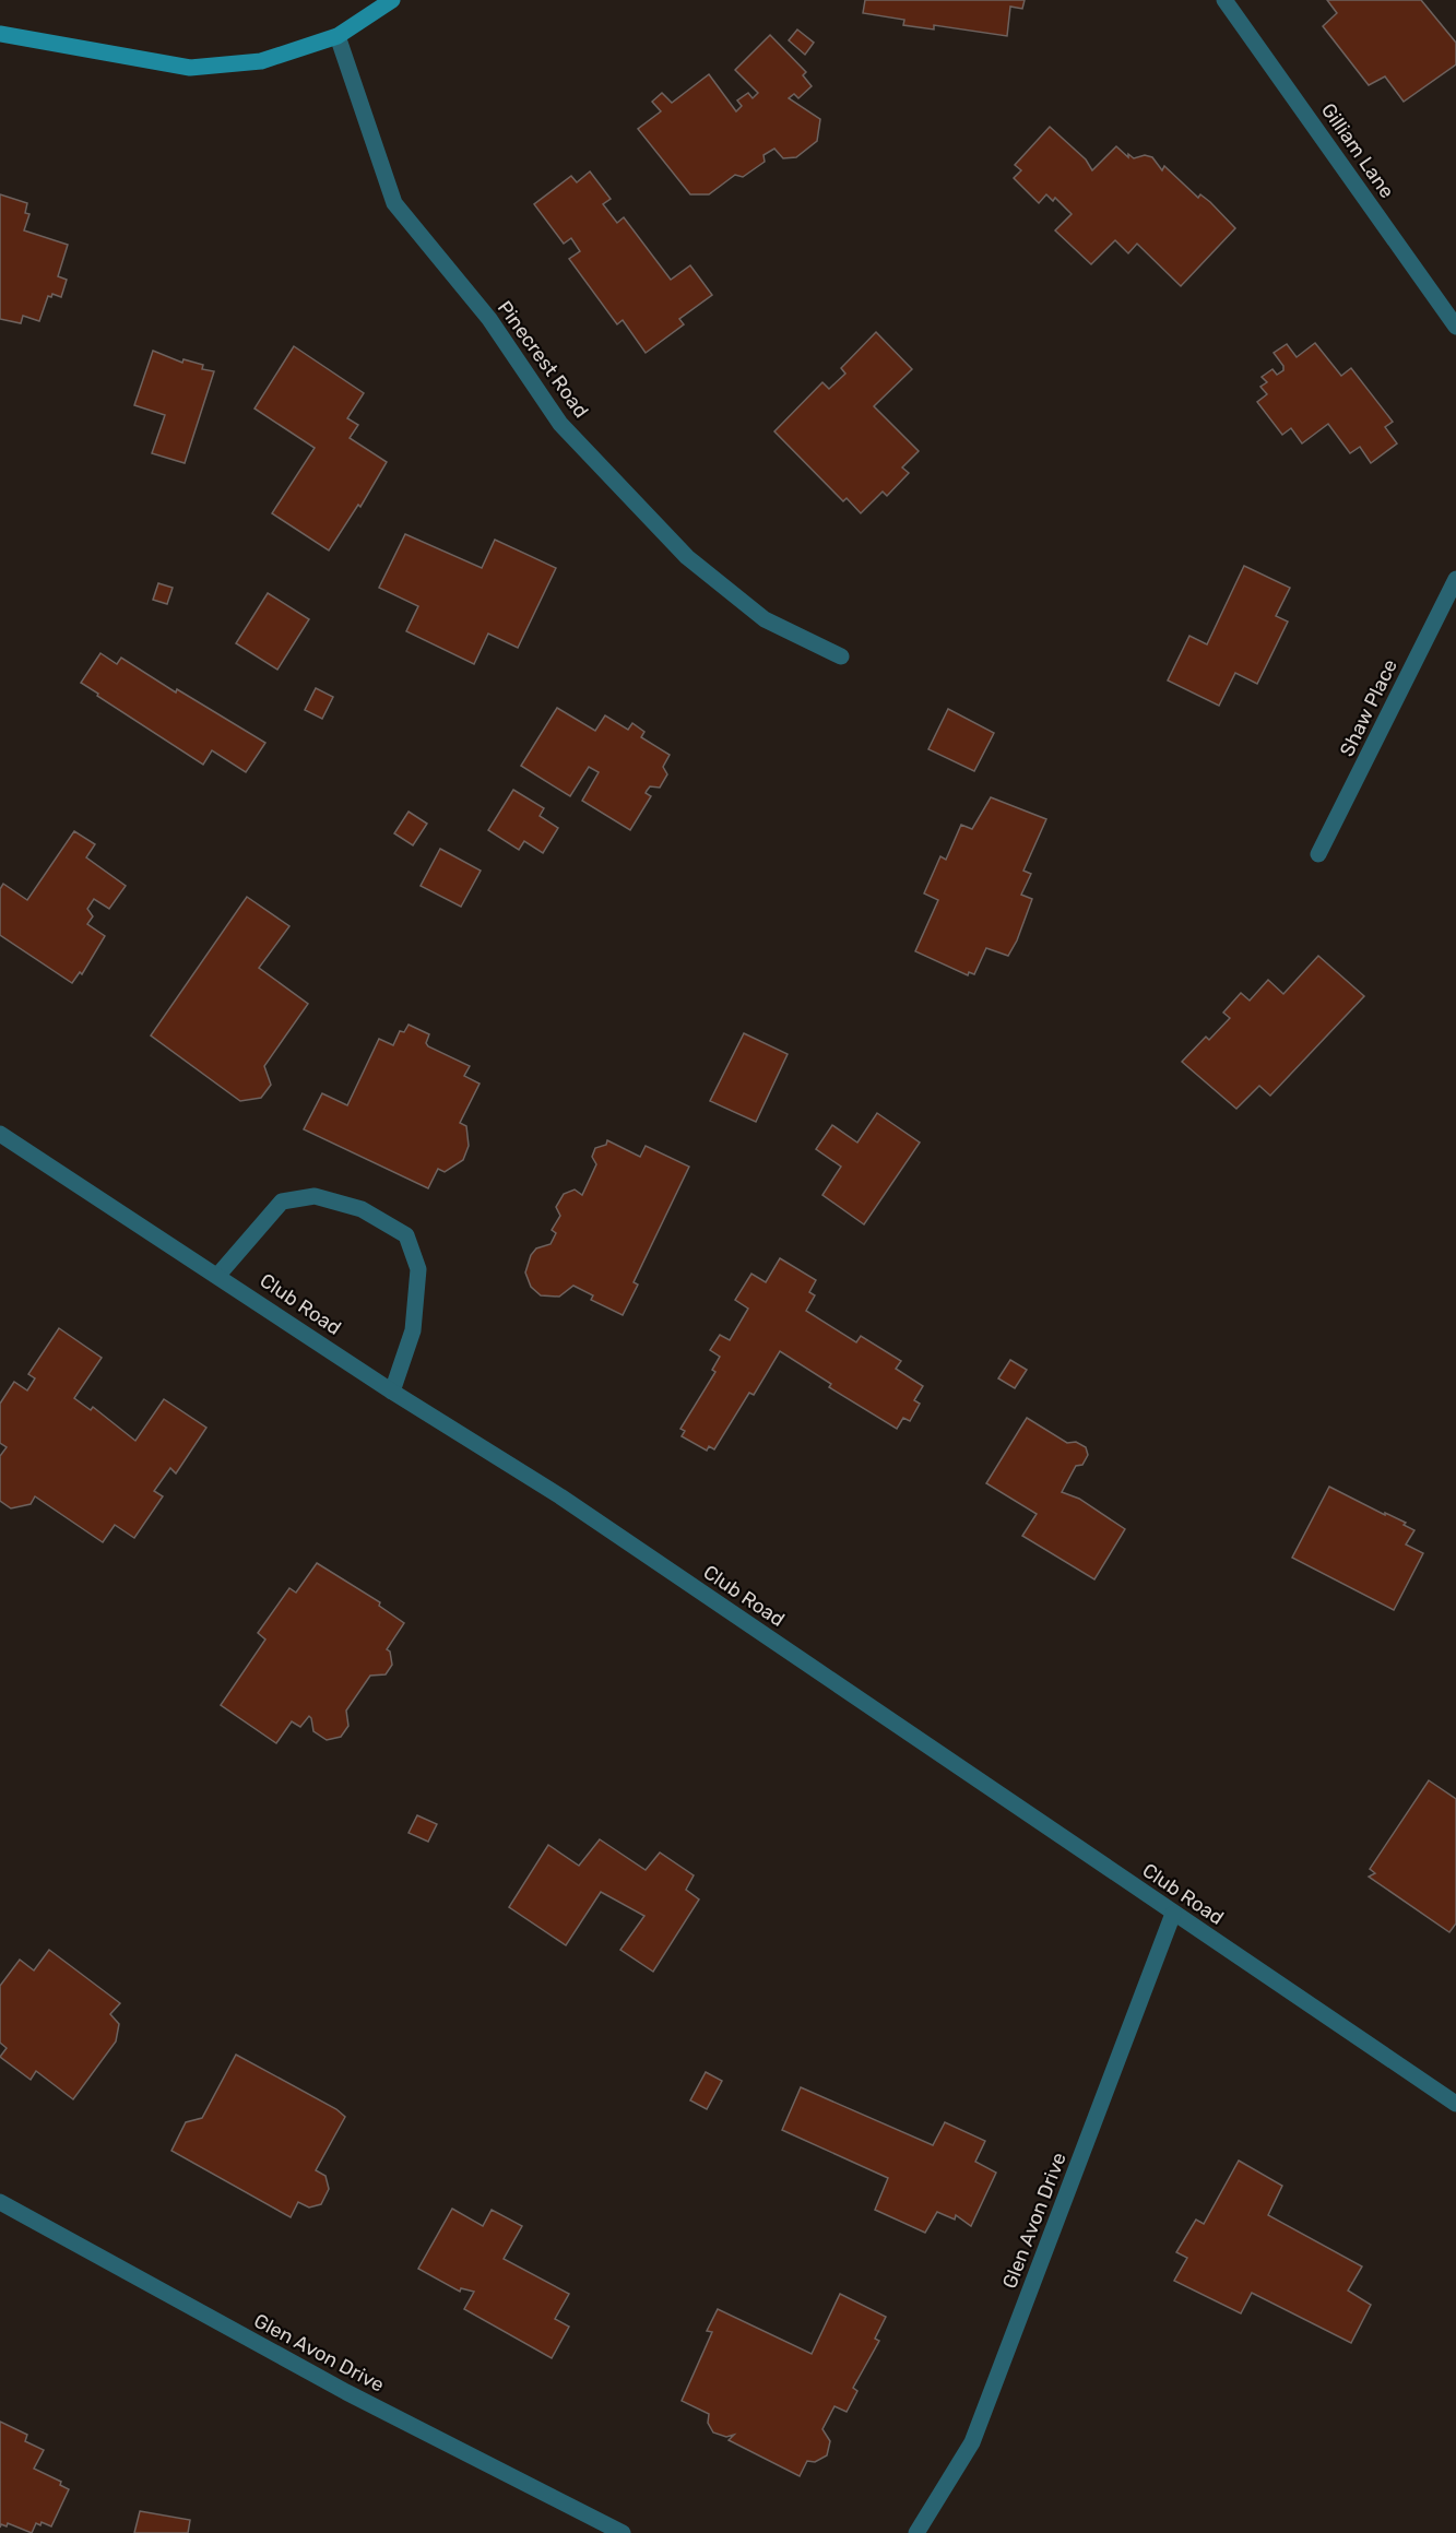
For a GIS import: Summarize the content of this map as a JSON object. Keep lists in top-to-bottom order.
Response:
{
  "streets": {
    "street": [
      "Gilliam Lane",
      "Pinecrest Road",
      "Shaw Place",
      "Club Road",
      "Glen Avon Drive"
    ]
  },
  "crossings": [
    ["Club Road", "Glen Avon Drive"]
  ]
}
